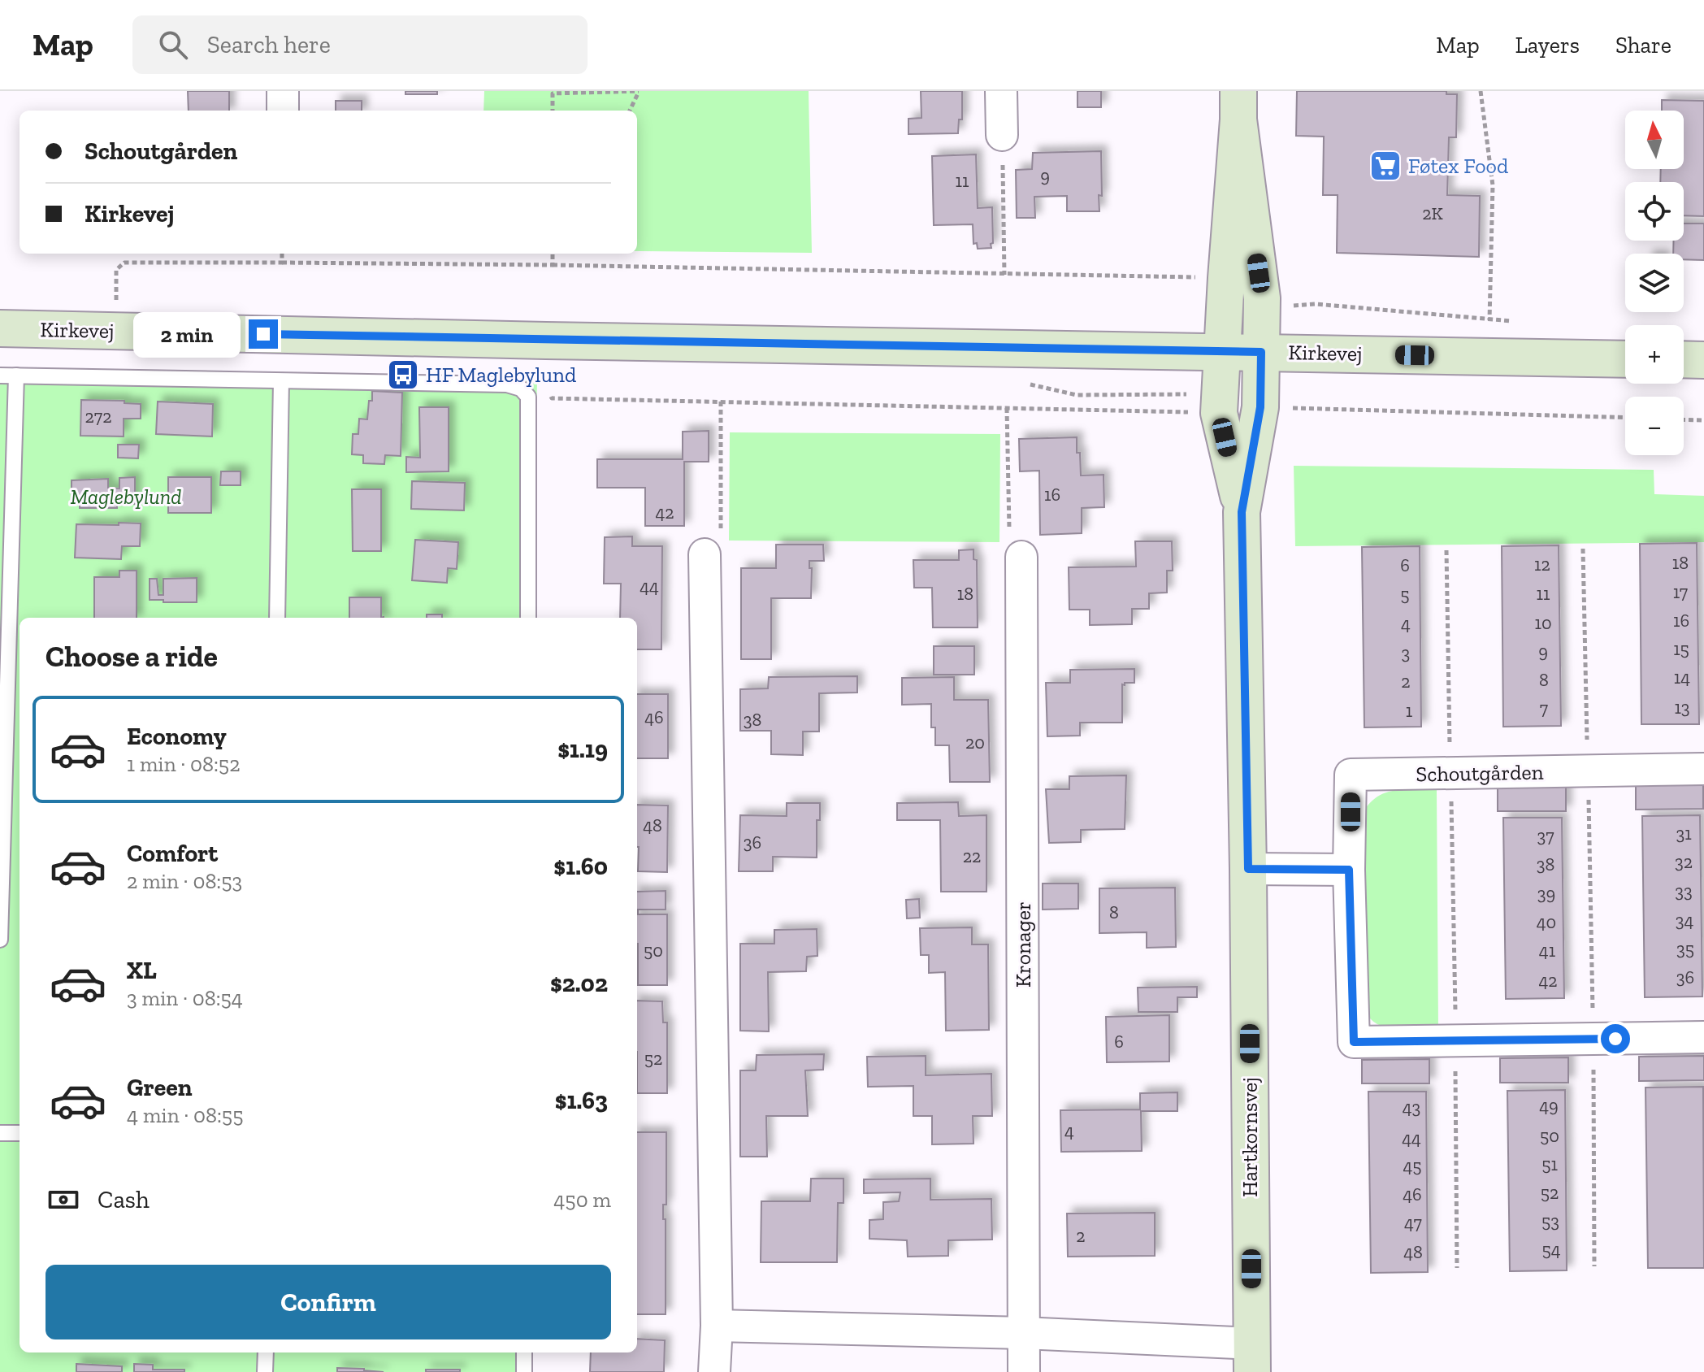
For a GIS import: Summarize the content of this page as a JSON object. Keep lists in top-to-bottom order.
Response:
{
  "streets": {
    "main road": ["Kirkevej", "Hartkornsvej"],
    "street": ["Schoutgården", "Kronager"]
  },
  "crossings": [
    ["Kirkevej", "Hartkornsvej"]
  ],
  "parks": ["Maglebylund"],
  "places": {
    "supermarket": ["Føtex Food"],
    "bus stop": ["HF Maglebylund"]
  },
  "house_numbers": [
    "9",
    "11",
    "2K",
    "272",
    "16",
    "42",
    "18",
    "12",
    "6",
    "44",
    "17",
    "18",
    "11",
    "5",
    "16",
    "10",
    "4",
    "15",
    "9",
    "3",
    "14",
    "8",
    "2",
    "13",
    "7",
    "1",
    "46",
    "38",
    "20",
    "48",
    "31",
    "37",
    "36",
    "22",
    "32",
    "38",
    "33",
    "39",
    "8",
    "34",
    "40",
    "35",
    "50",
    "41",
    "36",
    "42",
    "6",
    "52",
    "49",
    "43",
    "4",
    "50",
    "44",
    "51",
    "45",
    "52",
    "46",
    "53",
    "47",
    "2",
    "54",
    "48"
  ],
  "north": "top",
  "page": {
    "header": "Map",
    "search": "Search here",
    "nav": ["Map", "Layers", "Share"],
    "map_buttons": ["+", "−"],
    "banner": ["Schoutgården", "Kirkevej"],
    "bubble": "2 min",
    "heading": "Choose a ride",
    "list": [
      {
        "name": "Economy",
        "note": "1 min · 08:52",
        "value": "$1.19"
      },
      {
        "name": "Comfort",
        "note": "2 min · 08:53",
        "value": "$1.60"
      },
      {
        "name": "XL",
        "note": "3 min · 08:54",
        "value": "$2.02"
      },
      {
        "name": "Green",
        "note": "4 min · 08:55",
        "value": "$1.63"
      }
    ],
    "pay": ["Cash", "450 m"],
    "buttons": "Confirm"
  }
}
